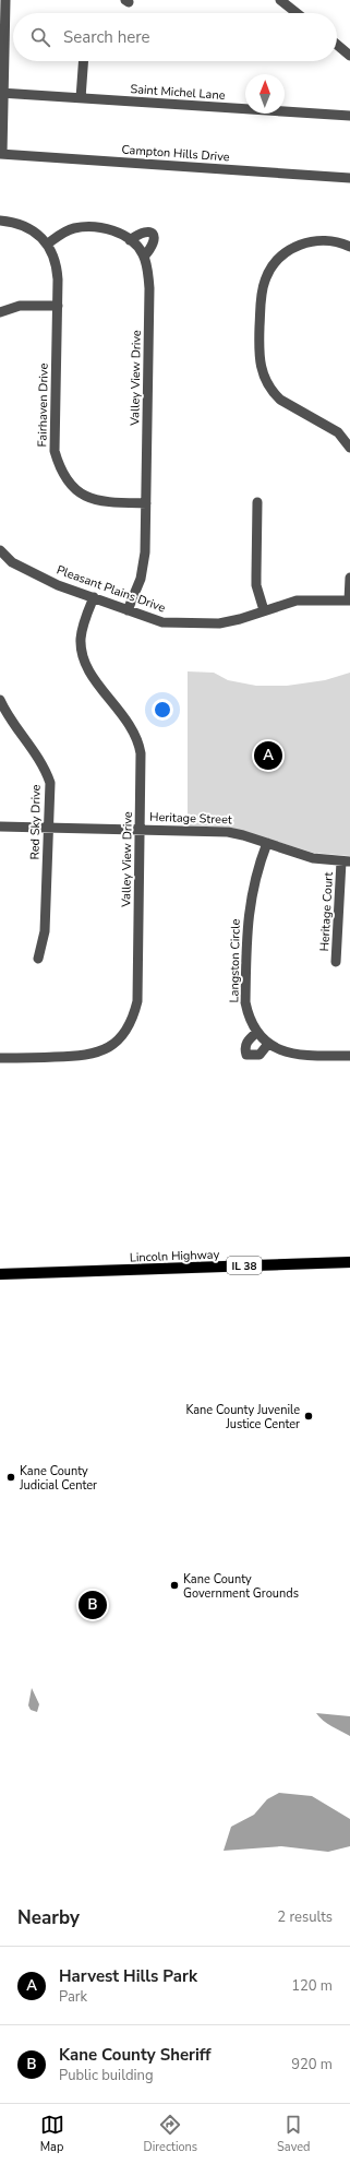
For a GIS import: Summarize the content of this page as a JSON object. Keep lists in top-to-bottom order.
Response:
{
  "streets": {
    "main road": ["Lincoln Highway", "IL 38"],
    "street": [
      "Saint Michel Lane",
      "Campton Hills Drive",
      "Valley View Drive",
      "Fairhaven Drive",
      "Pleasant Plains Drive",
      "Heritage Street",
      "Red Sky Drive",
      "Heritage Court",
      "Langston Circle"
    ]
  },
  "crossings": [
    ["Valley View Drive", "Fairhaven Drive"],
    ["Valley View Drive", "Pleasant Plains Drive"],
    ["Valley View Drive", "Heritage Street"],
    ["Heritage Street", "Red Sky Drive"],
    ["Heritage Street", "Heritage Court"],
    ["Heritage Street", "Langston Circle"]
  ],
  "places": ["Kane County Juvenile Justice Center", "Kane County Judicial Center", "Kane County Government Grounds"],
  "north": "top",
  "page": {
    "search": "Search here",
    "pins": ["A", "B"],
    "heading": ["Nearby", "2 results"],
    "list": [
      {
        "mark": "A",
        "name": "Harvest Hills Park",
        "note": "Park",
        "value": "120 m"
      },
      {
        "mark": "B",
        "name": "Kane County Sheriff",
        "note": "Public building",
        "value": "920 m"
      }
    ],
    "nav": ["Map", "Directions", "Saved"]
  }
}
